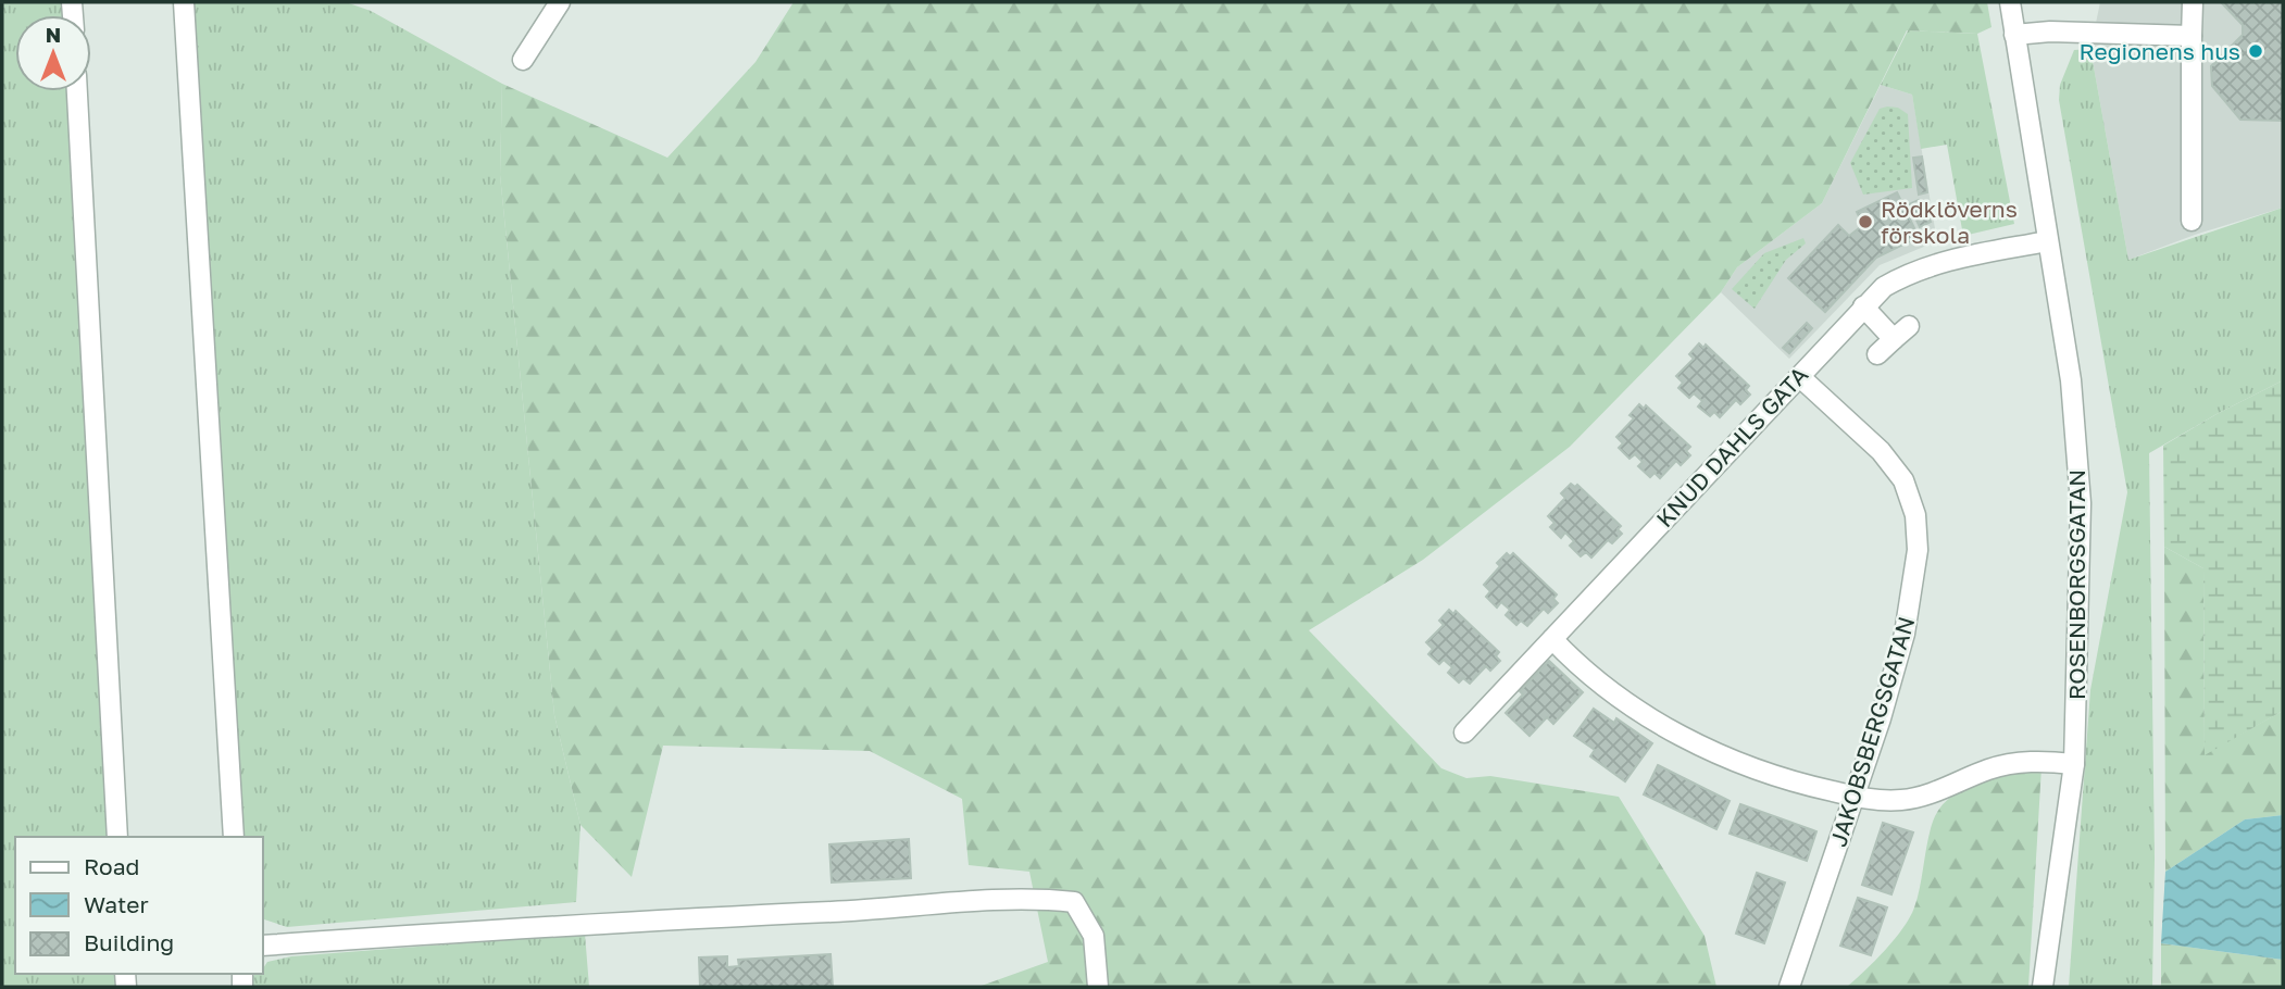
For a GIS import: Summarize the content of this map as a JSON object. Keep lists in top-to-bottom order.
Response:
{
  "streets": {
    "street": ["KNUD DAHLS GATA", "ROSENBORGSGATAN", "JAKOBSBERGSGATAN"]
  },
  "crossings": [
    ["KNUD DAHLS GATA", "ROSENBORGSGATAN"],
    ["KNUD DAHLS GATA", "JAKOBSBERGSGATAN"]
  ],
  "places": ["Regionens hus", "Rödklöverns förskola"],
  "legend": ["Road", "Water", "Building"],
  "north": "top"
}
